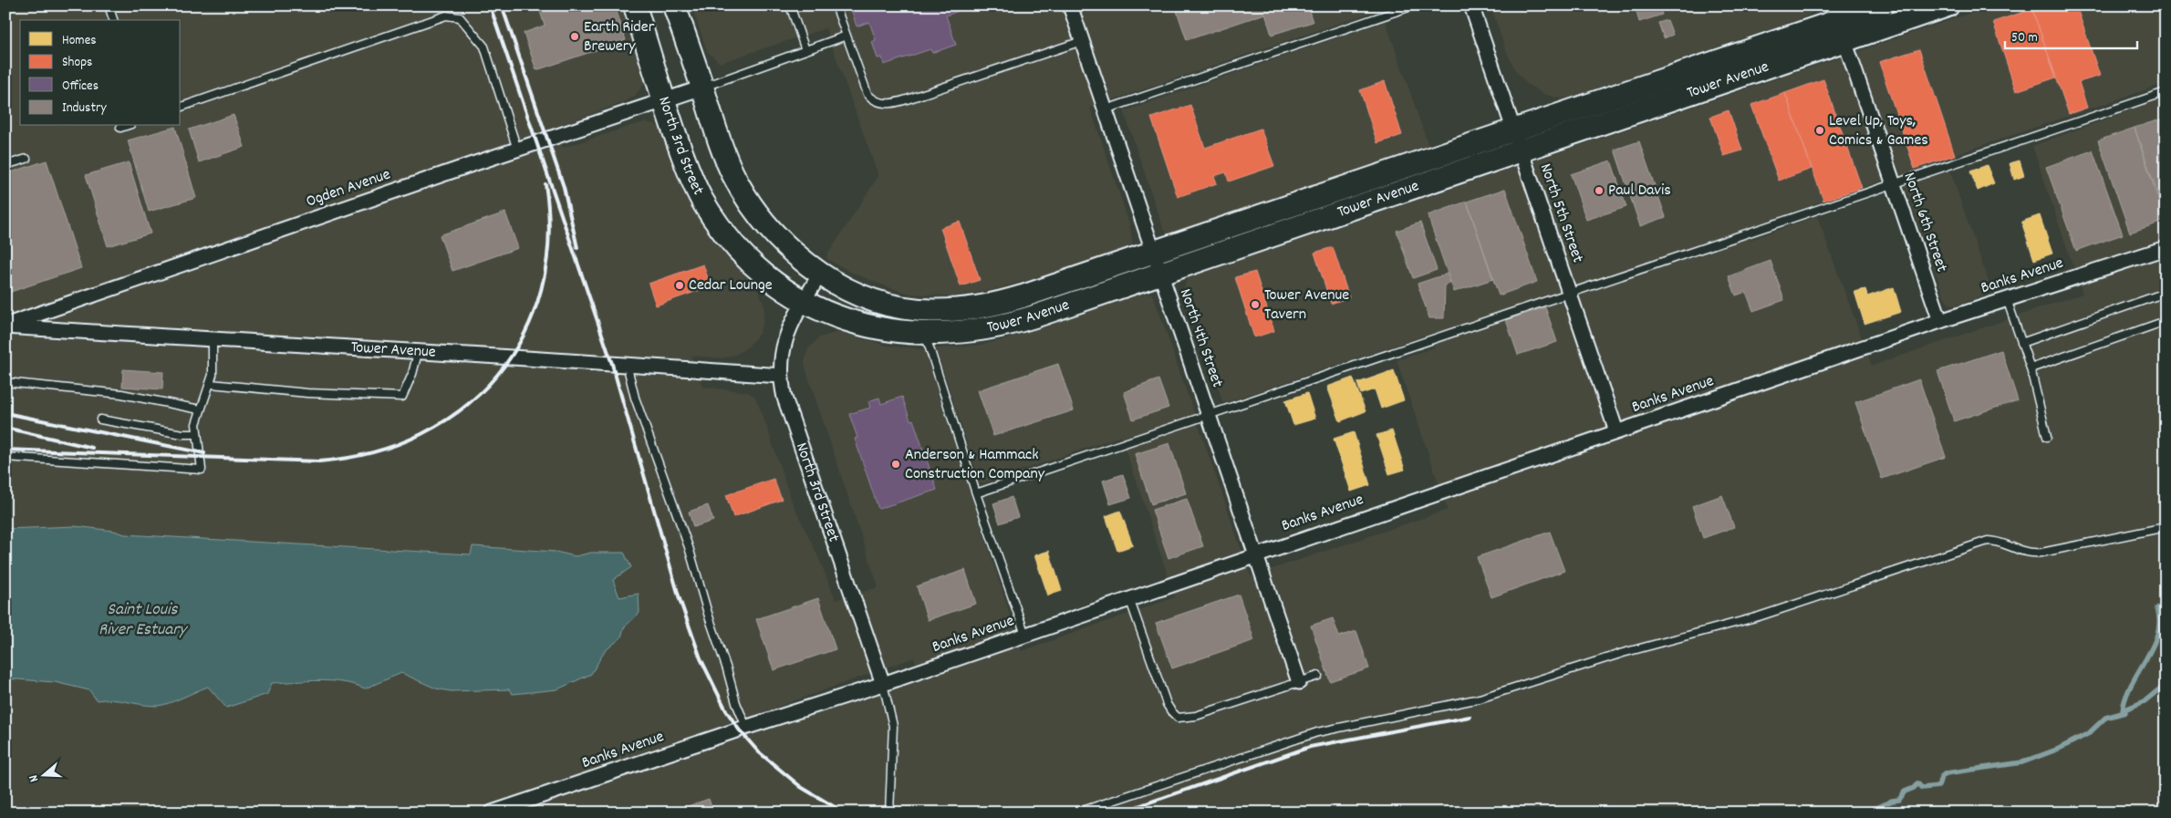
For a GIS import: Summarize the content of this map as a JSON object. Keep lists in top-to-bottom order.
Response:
{
  "streets": {
    "main road": ["Tower Avenue", "North 3rd Street"],
    "street": [
      "Ogden Avenue",
      "North 5th Street",
      "North 6th Street",
      "Banks Avenue",
      "North 4th Street"
    ]
  },
  "crossings": [
    ["Tower Avenue", "North 3rd Street"],
    ["Tower Avenue", "Ogden Avenue"],
    ["Tower Avenue", "North 5th Street"],
    ["Tower Avenue", "North 6th Street"],
    ["Tower Avenue", "North 4th Street"],
    ["North 3rd Street", "Ogden Avenue"],
    ["North 3rd Street", "Banks Avenue"],
    ["North 5th Street", "Banks Avenue"],
    ["North 6th Street", "Banks Avenue"],
    ["Banks Avenue", "North 4th Street"]
  ],
  "water": ["Saint Louis River Estuary"],
  "places": [
    "Earth Rider Brewery",
    "Level Up, Toys, Comics & Games",
    "Paul Davis",
    "Cedar Lounge",
    "Tower Avenue Tavern",
    "Anderson & Hammack Construction Company"
  ],
  "legend": [
    "Homes",
    "Shops",
    "Offices",
    "Industry"
  ],
  "scale_bar": "50 m",
  "north": "left"
}
